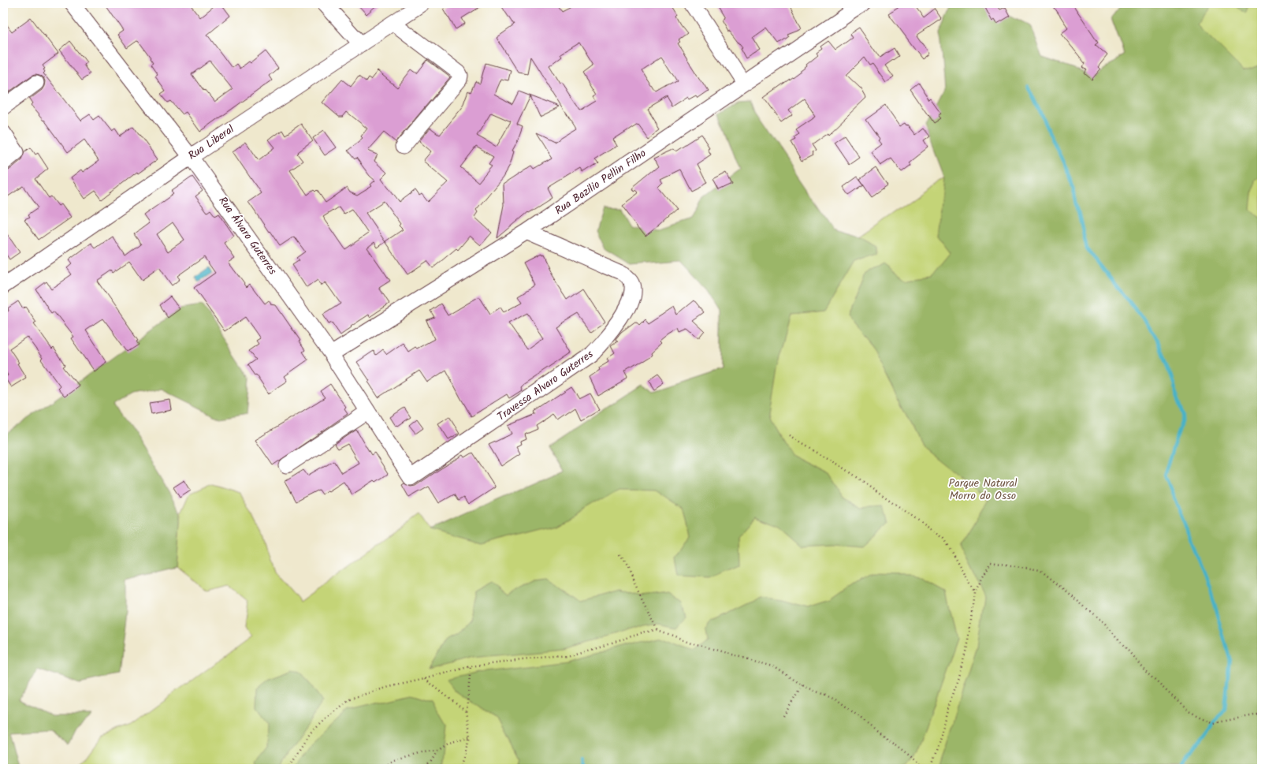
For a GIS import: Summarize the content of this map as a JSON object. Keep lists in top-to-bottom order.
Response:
{
  "streets": {
    "street": [
      "Rua Liberal",
      "Rua Bazilio Pellin Filho",
      "Rua Álvaro Guterres",
      "Travessa Alvaro Guterres"
    ]
  },
  "crossings": [
    ["Rua Liberal", "Rua Álvaro Guterres"],
    ["Rua Bazilio Pellin Filho", "Rua Álvaro Guterres"],
    ["Rua Bazilio Pellin Filho", "Travessa Alvaro Guterres"],
    ["Rua Álvaro Guterres", "Travessa Alvaro Guterres"]
  ],
  "parks": ["Parque Natural Morro do Osso"]
}
